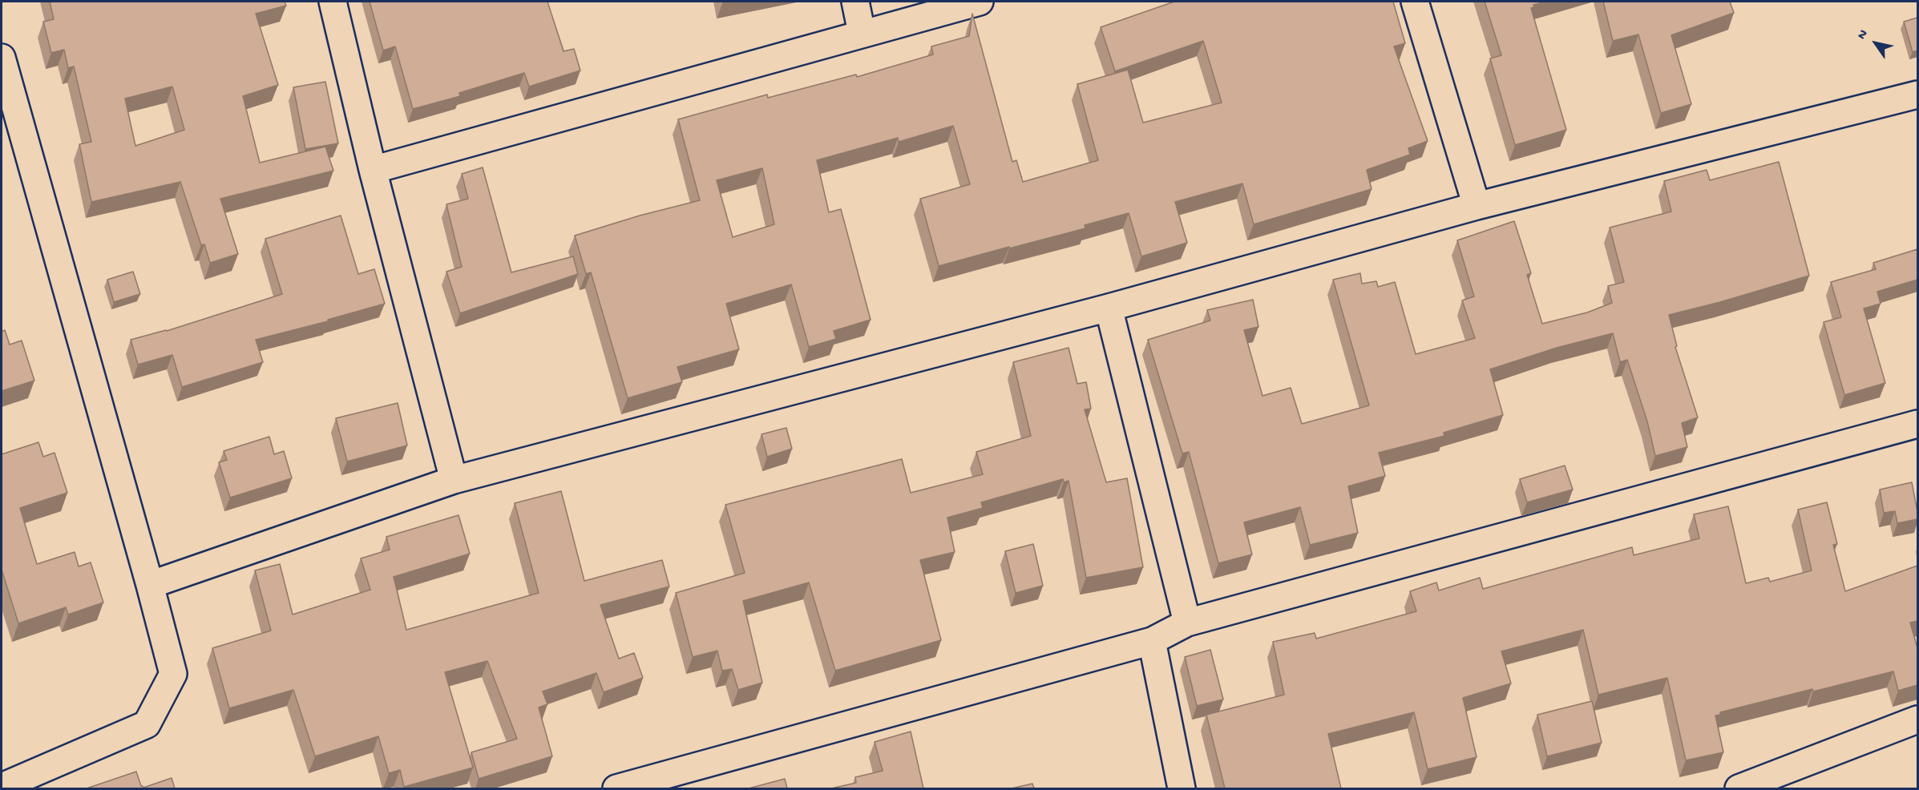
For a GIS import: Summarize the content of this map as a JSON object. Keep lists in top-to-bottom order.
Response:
{
  "north": "top left"
}
